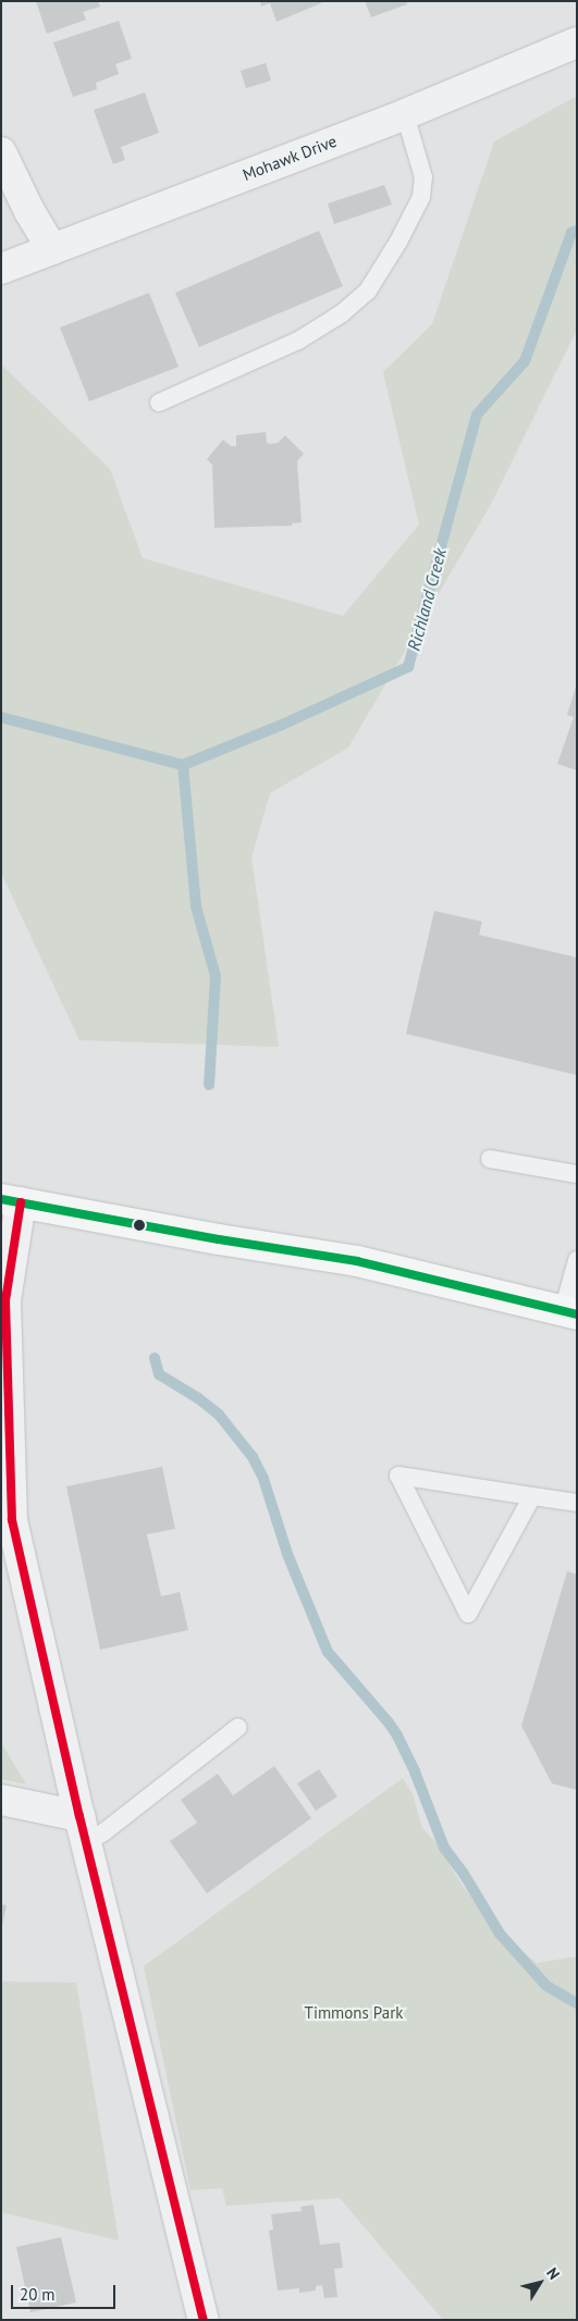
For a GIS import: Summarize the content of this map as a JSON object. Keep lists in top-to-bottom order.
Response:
{
  "streets": {
    "street": ["Mohawk Drive"]
  },
  "water": ["Richland Creek"],
  "parks": ["Timmons Park"],
  "scale_bar": "20 m",
  "north": "top right"
}
